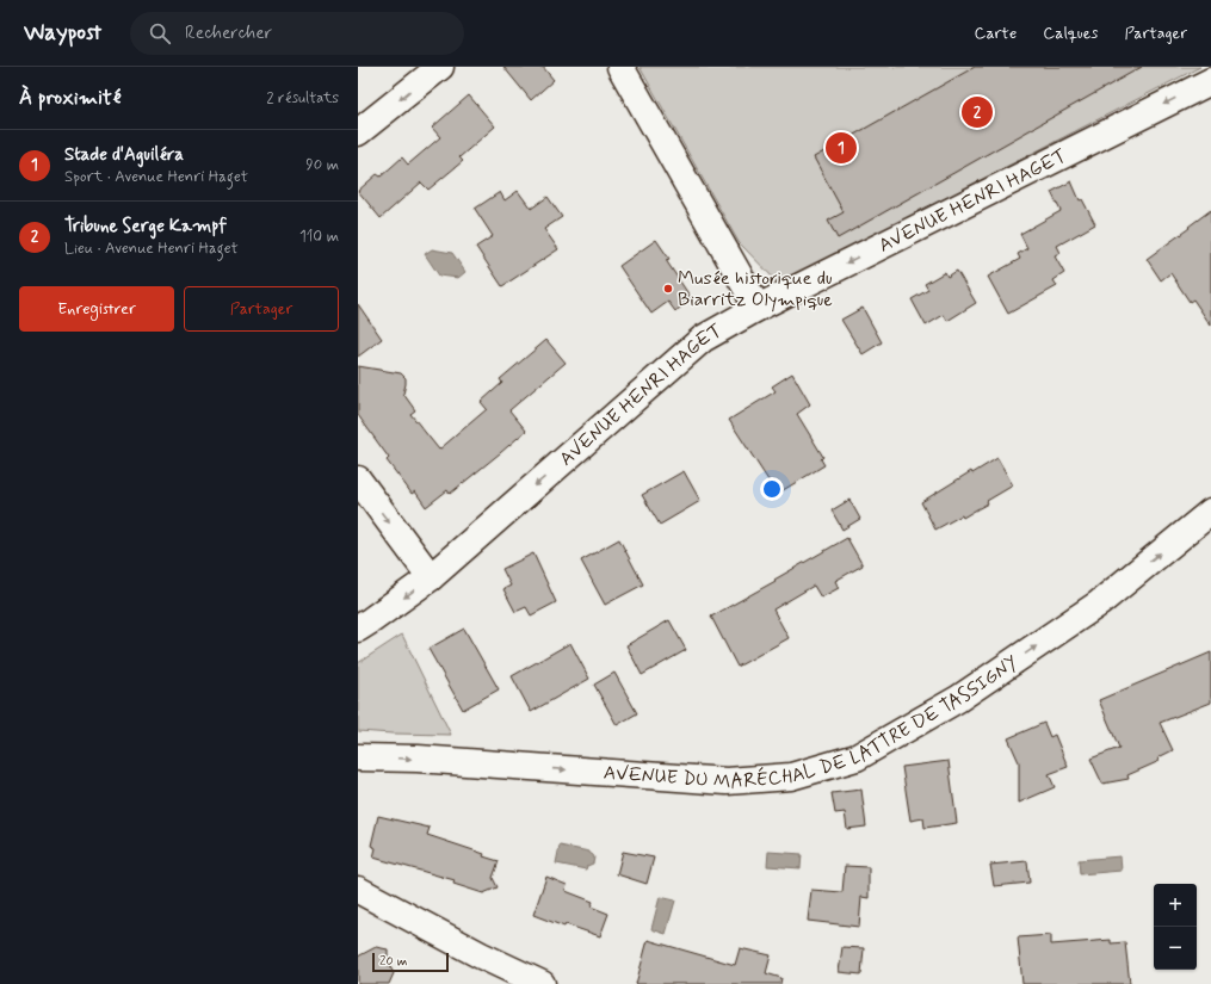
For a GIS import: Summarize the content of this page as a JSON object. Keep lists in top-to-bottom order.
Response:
{
  "streets": {
    "main road": ["AVENUE HENRI HAGET", "AVENUE DU MARÉCHAL DE LATTRE DE TASSIGNY"]
  },
  "one_way": ["AVENUE HENRI HAGET", "AVENUE DU MARÉCHAL DE LATTRE DE TASSIGNY"],
  "places": ["Musée historique du Biarritz Olympique"],
  "scale_bar": "20 m",
  "page": {
    "header": "Waypost",
    "search": "Rechercher",
    "nav": ["Carte", "Calques", "Partager"],
    "heading": ["À proximité", "2 résultats"],
    "pins": ["2", "1"],
    "list": [
      {
        "mark": "1",
        "name": "Stade d'Aguiléra",
        "note": "Sport · Avenue Henri Haget",
        "value": "90 m"
      },
      {
        "mark": "2",
        "name": "Tribune Serge Kampf",
        "note": "Lieu · Avenue Henri Haget",
        "value": "110 m"
      }
    ],
    "buttons": ["Enregistrer", "Partager"],
    "map_buttons": ["+", "−"],
    "scale": "20 m"
  }
}
